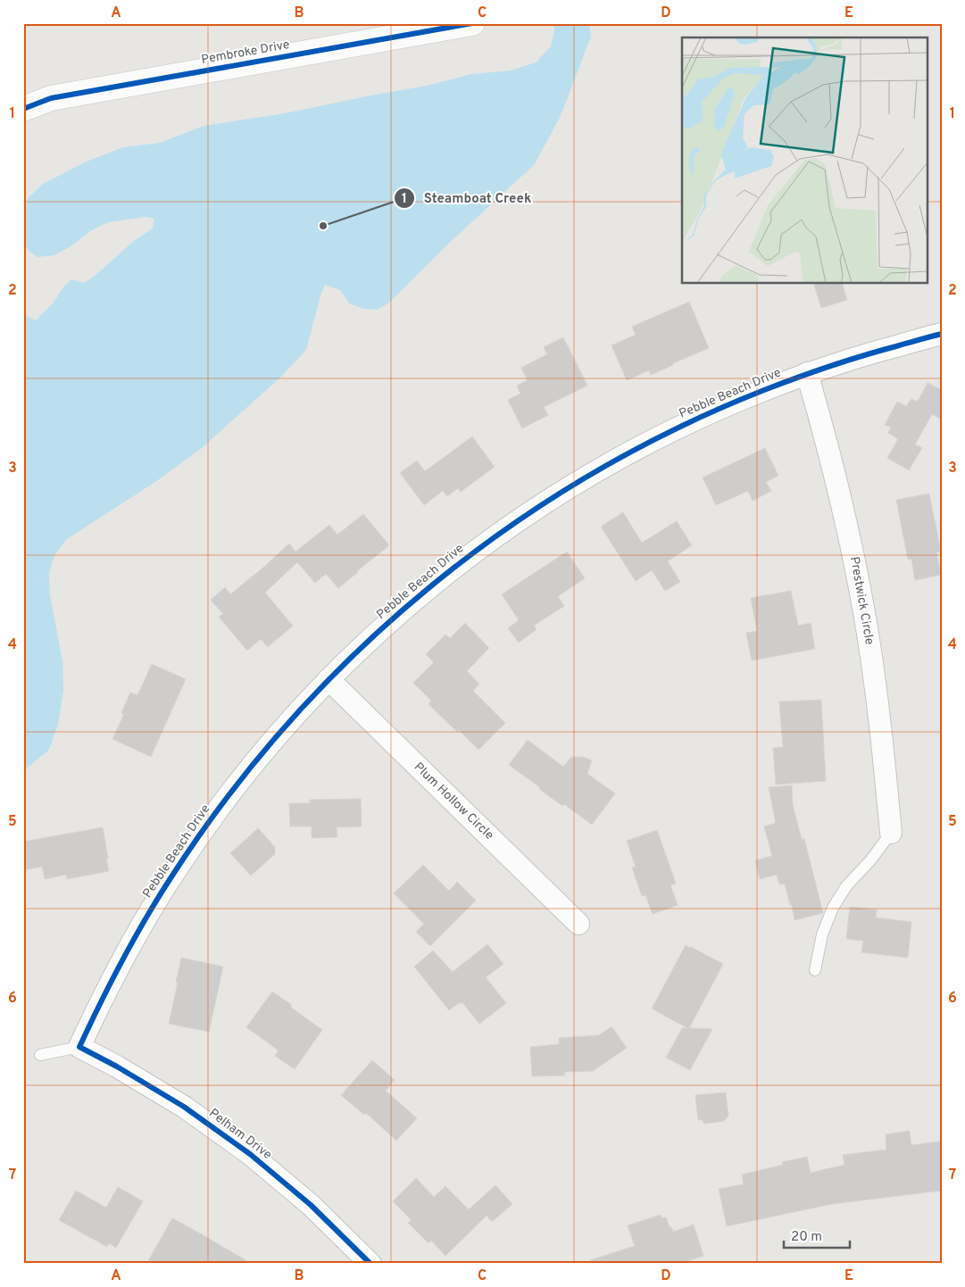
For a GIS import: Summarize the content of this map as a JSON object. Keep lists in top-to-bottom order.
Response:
{
  "streets": {
    "street": [
      "Pembroke Drive",
      "Pebble Beach Drive",
      "Prestwick Circle",
      "Plum Hollow Circle",
      "Pelham Drive"
    ]
  },
  "crossings": [
    ["Pebble Beach Drive", "Prestwick Circle"],
    ["Pebble Beach Drive", "Plum Hollow Circle"],
    ["Pebble Beach Drive", "Pelham Drive"]
  ],
  "places": ["Steamboat Creek"],
  "scale_bar": "20 m",
  "grid": {
    "columns": [
      "A",
      "B",
      "C",
      "D",
      "E"
    ],
    "rows": [
      "1",
      "2",
      "3",
      "4",
      "5",
      "6",
      "7"
    ]
  }
}
